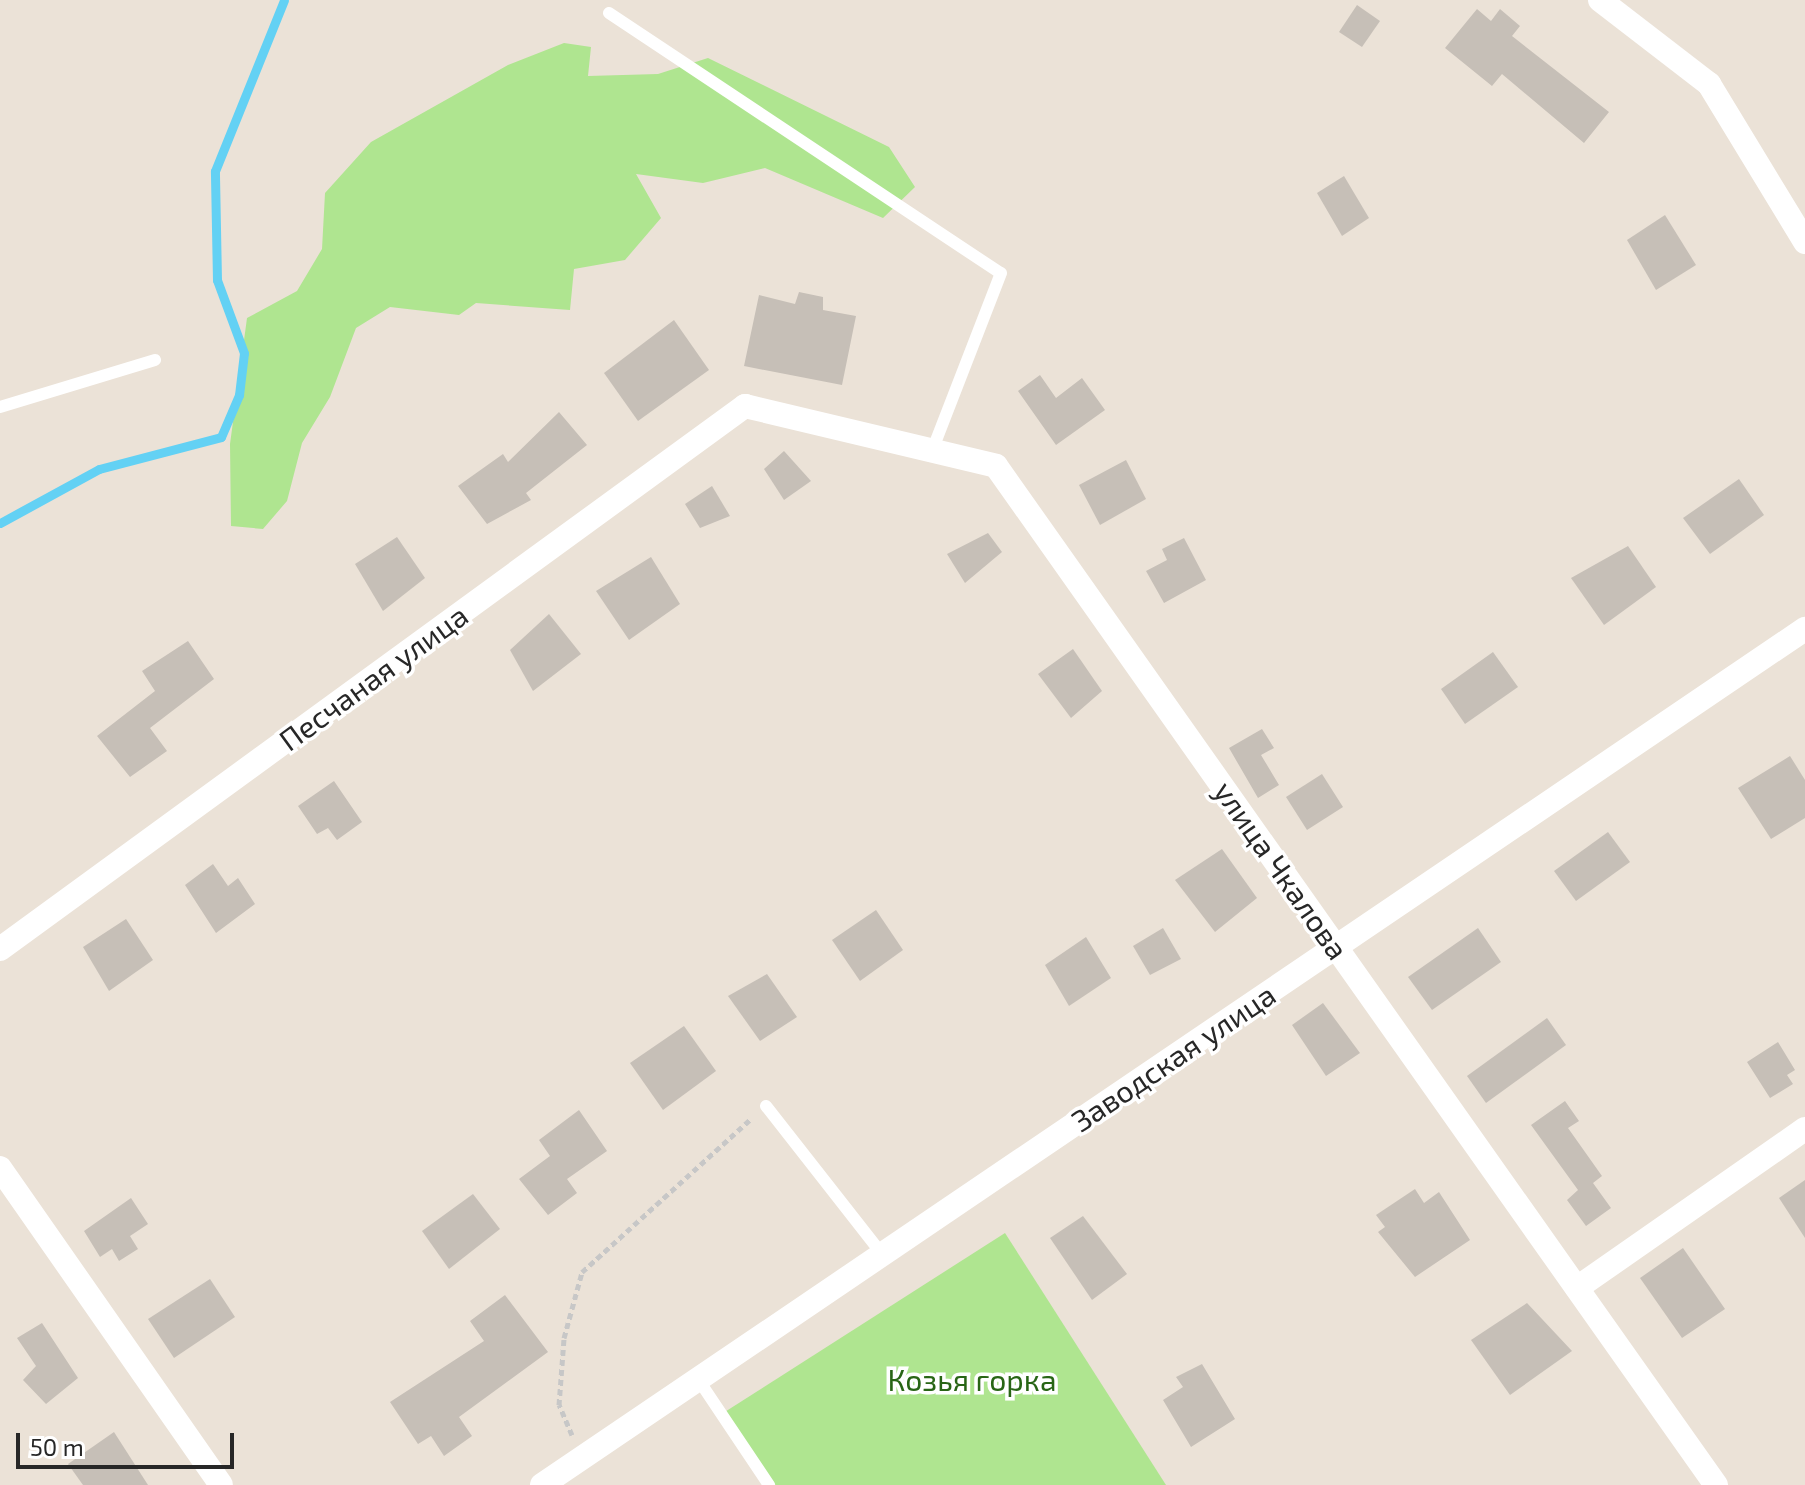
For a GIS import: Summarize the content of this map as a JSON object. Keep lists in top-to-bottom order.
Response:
{
  "streets": {
    "street": ["Песчаная улица", "улица Чкалова", "Заводская улица"]
  },
  "crossings": [
    ["Песчаная улица", "улица Чкалова"],
    ["улица Чкалова", "Заводская улица"]
  ],
  "parks": ["Козья горка"],
  "scale_bar": "50 m"
}
